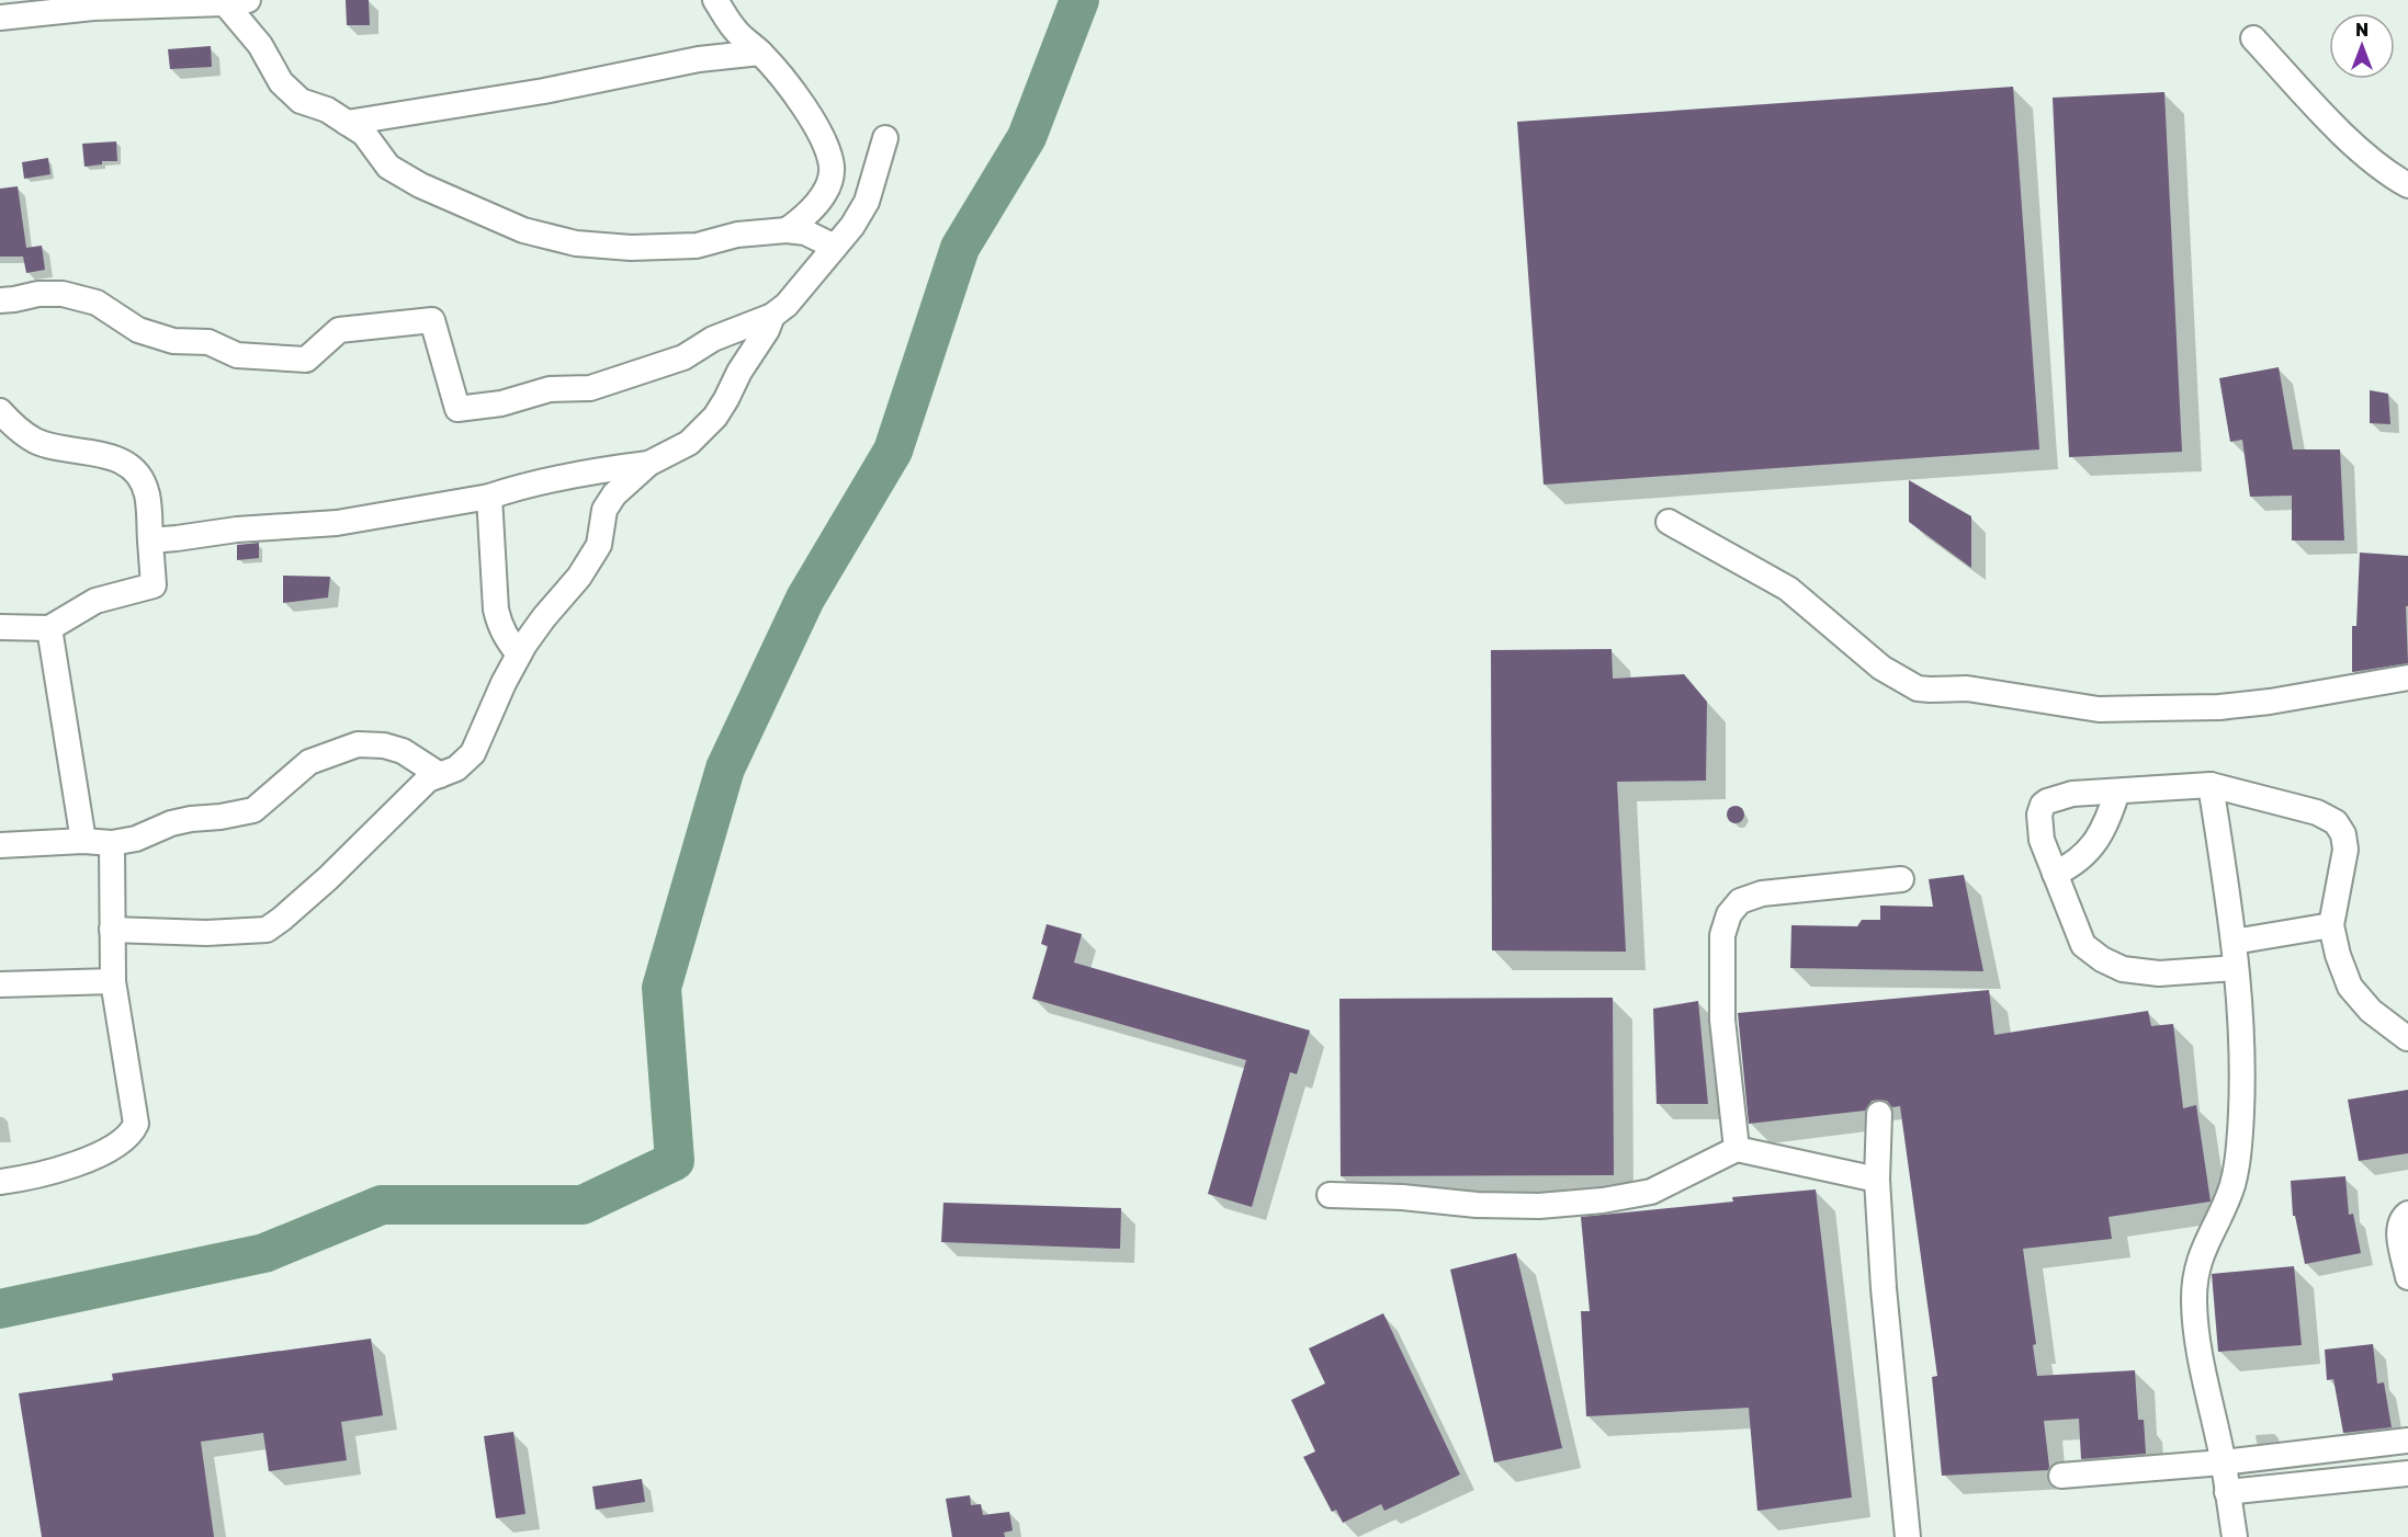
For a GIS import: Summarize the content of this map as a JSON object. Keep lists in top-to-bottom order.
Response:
{
  "north": "top"
}
